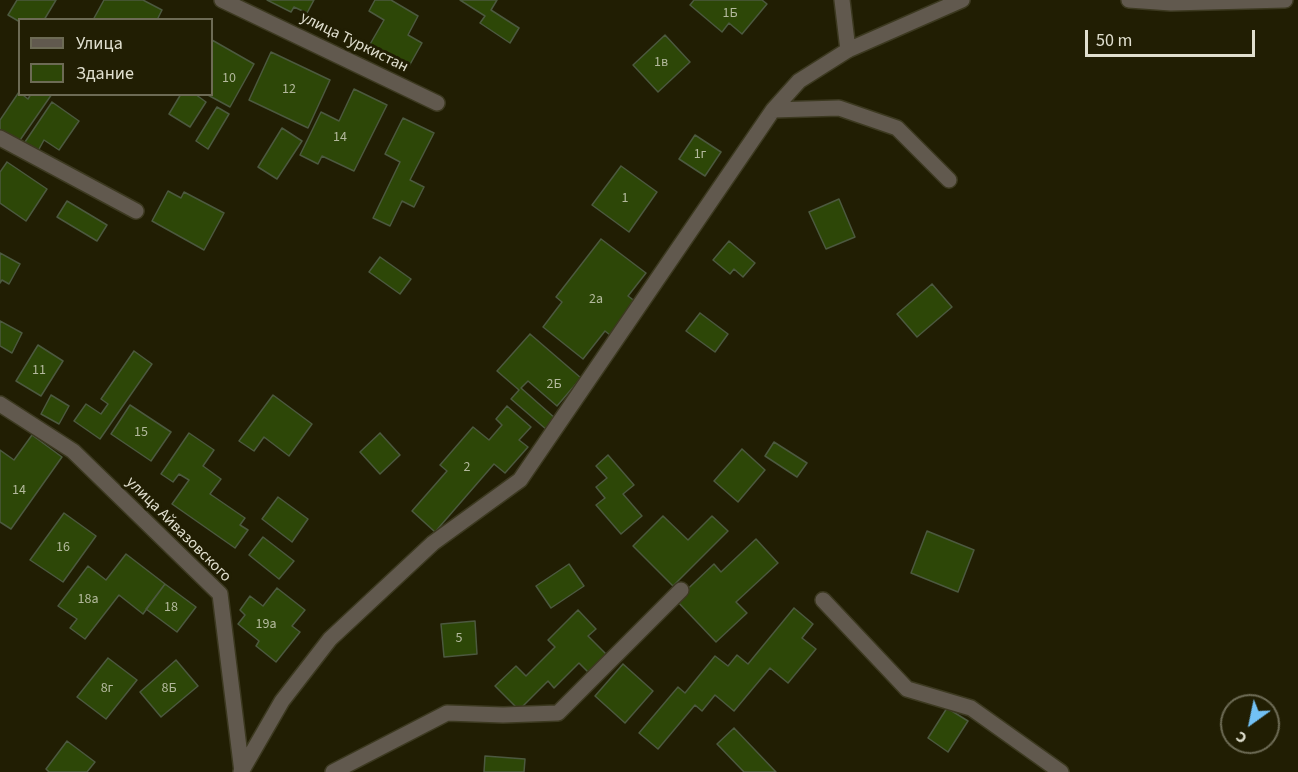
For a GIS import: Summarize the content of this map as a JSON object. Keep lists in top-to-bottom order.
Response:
{
  "streets": {
    "street": ["улица Туркистан", "улица Айвазовского"]
  },
  "house_numbers": [
    "1Б",
    "1в",
    "10",
    "12",
    "14",
    "1г",
    "1",
    "2а",
    "11",
    "2Б",
    "15",
    "2",
    "14",
    "16",
    "18а",
    "18",
    "19а",
    "5",
    "8г",
    "8Б"
  ],
  "legend": ["Улица", "Здание"],
  "scale_bar": "50 m",
  "north": "bottom left"
}
